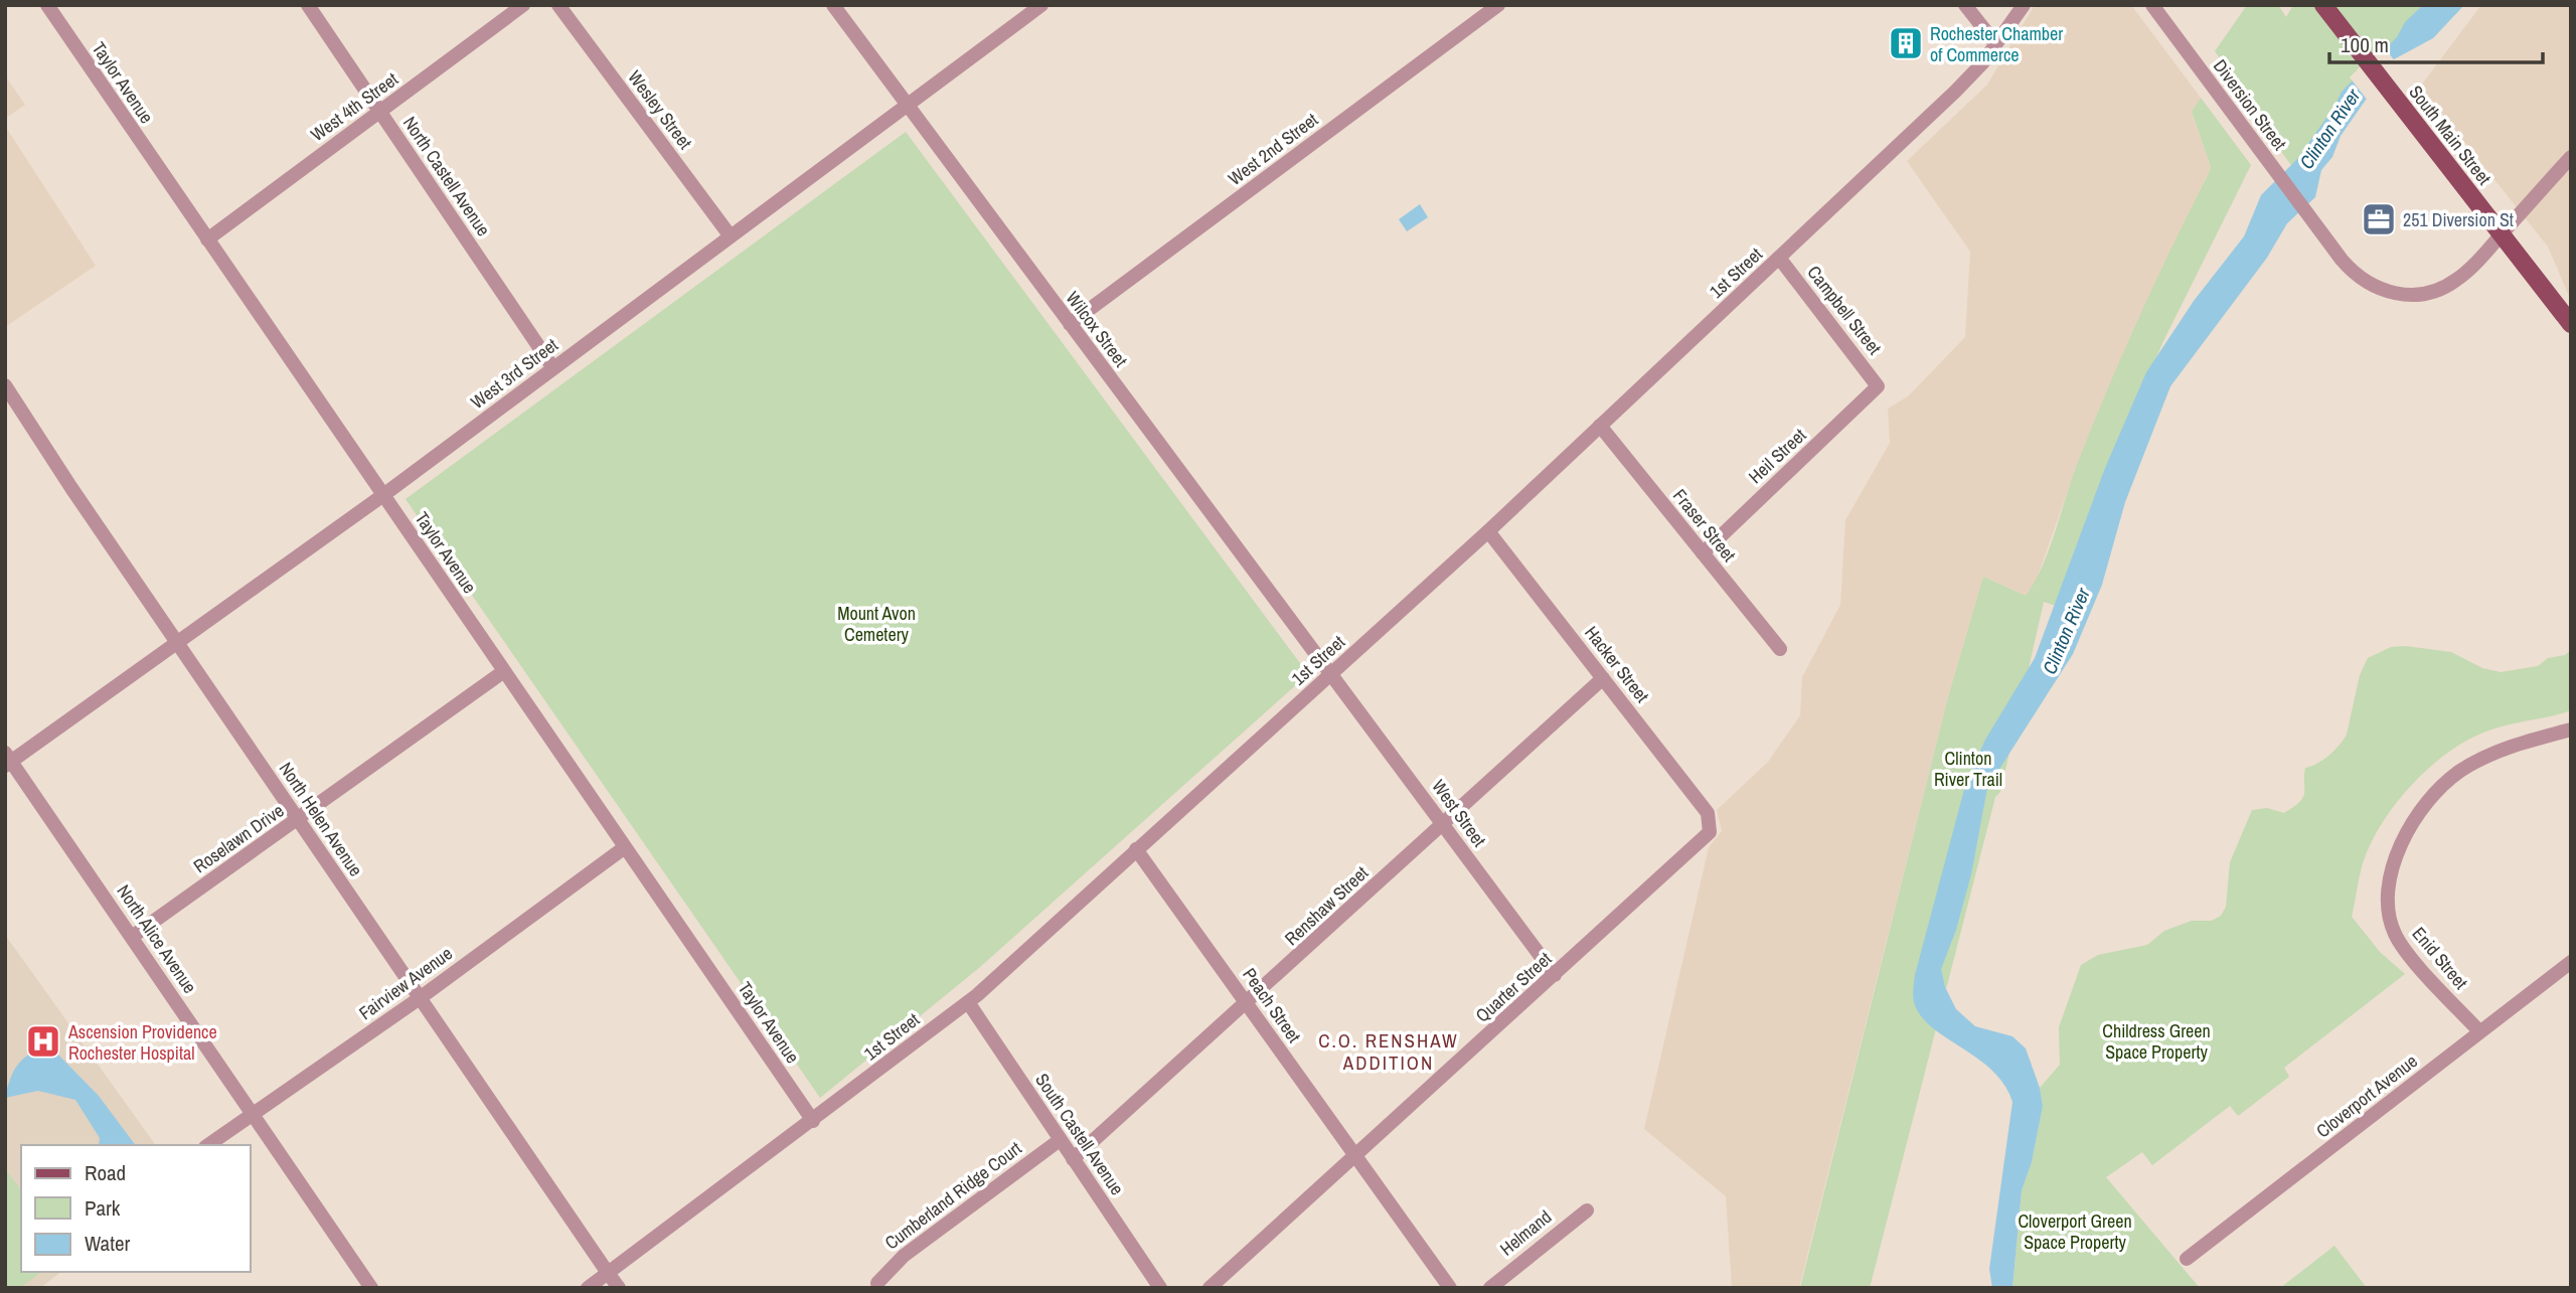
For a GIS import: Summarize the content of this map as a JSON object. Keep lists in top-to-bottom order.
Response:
{
  "streets": {
    "main road": ["South Main Street"],
    "street": [
      "Taylor Avenue",
      "Diversion Street",
      "West 4th Street",
      "Wesley Street",
      "West 2nd Street",
      "North Castell Avenue",
      "1st Street",
      "Campbell Street",
      "Wilcox Street",
      "West 3rd Street",
      "Heil Street",
      "Fraser Street",
      "Hacker Street",
      "West Street",
      "North Helen Avenue",
      "Roselawn Drive",
      "Renshaw Street",
      "North Alice Avenue",
      "Enid Street",
      "Fairview Avenue",
      "Quarter Street",
      "Peach Street",
      "Cloverport Avenue",
      "South Castell Avenue",
      "Cumberland Ridge Court",
      "Helmand"
    ]
  },
  "crossings": [
    ["Taylor Avenue", "West 4th Street"],
    ["Taylor Avenue", "1st Street"],
    ["Taylor Avenue", "West 3rd Street"],
    ["Taylor Avenue", "Roselawn Drive"],
    ["Taylor Avenue", "Fairview Avenue"],
    ["West 4th Street", "North Castell Avenue"],
    ["Wesley Street", "West 3rd Street"],
    ["West 2nd Street", "Wilcox Street"],
    ["North Castell Avenue", "West 3rd Street"],
    ["1st Street", "Campbell Street"],
    ["1st Street", "Wilcox Street"],
    ["1st Street", "Fraser Street"],
    ["1st Street", "Hacker Street"],
    ["1st Street", "West Street"],
    ["1st Street", "North Helen Avenue"],
    ["1st Street", "Peach Street"],
    ["1st Street", "South Castell Avenue"],
    ["Campbell Street", "Heil Street"],
    ["Wilcox Street", "West 3rd Street"],
    ["Wilcox Street", "West Street"],
    ["West 3rd Street", "North Helen Avenue"],
    ["West 3rd Street", "North Alice Avenue"],
    ["Heil Street", "Fraser Street"],
    ["Hacker Street", "Renshaw Street"],
    ["Hacker Street", "Quarter Street"],
    ["West Street", "Renshaw Street"],
    ["West Street", "Quarter Street"],
    ["North Helen Avenue", "Roselawn Drive"],
    ["North Helen Avenue", "Fairview Avenue"],
    ["Roselawn Drive", "North Alice Avenue"],
    ["Renshaw Street", "Peach Street"],
    ["Renshaw Street", "South Castell Avenue"],
    ["North Alice Avenue", "Fairview Avenue"],
    ["Enid Street", "Cloverport Avenue"],
    ["Quarter Street", "Peach Street"],
    ["South Castell Avenue", "Cumberland Ridge Court"]
  ],
  "districts": ["C.O. RENSHAW ADDITION"],
  "water": ["Clinton River"],
  "parks": [
    "Mount Avon Cemetery",
    "Clinton River Trail",
    "Childress Green Space Property",
    "Cloverport Green Space Property"
  ],
  "places": {
    "building": ["Rochester Chamber of Commerce"],
    "office": ["251 Diversion St"],
    "hospital": ["Ascension Providence Rochester Hospital"]
  },
  "legend": ["Road", "Park", "Water"],
  "scale_bar": "100 m"
}
